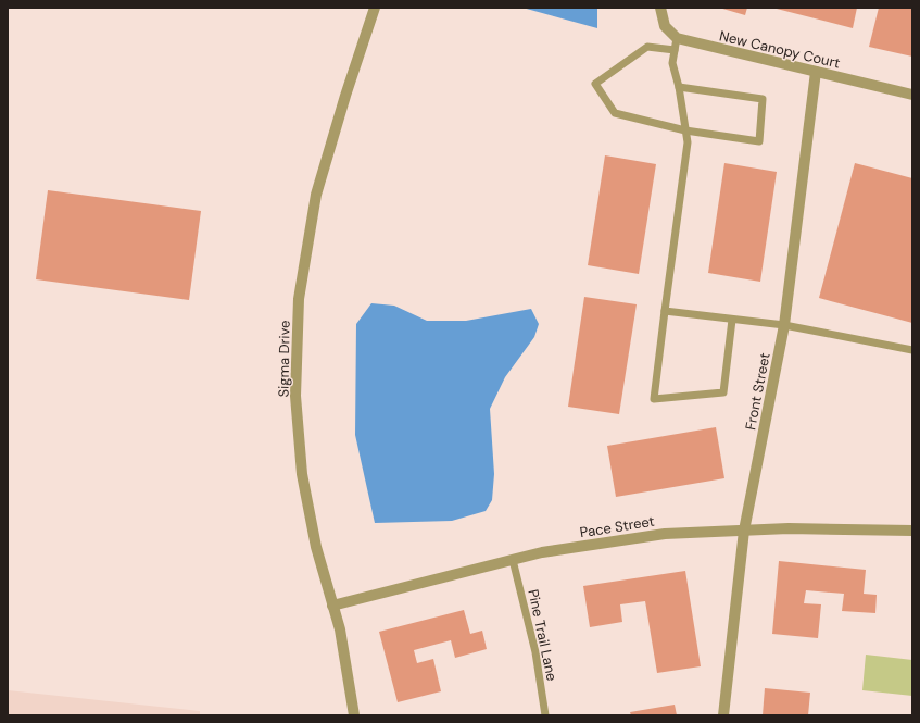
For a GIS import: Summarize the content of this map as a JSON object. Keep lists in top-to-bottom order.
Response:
{
  "streets": {
    "street": [
      "New Canopy Court",
      "Sigma Drive",
      "Front Street",
      "Pace Street"
    ],
    "lane": ["Pine Trail Lane"]
  },
  "crossings": [
    ["New Canopy Court", "Front Street"],
    ["Sigma Drive", "Pace Street"],
    ["Front Street", "Pace Street"],
    ["Pace Street", "Pine Trail Lane"]
  ]
}
